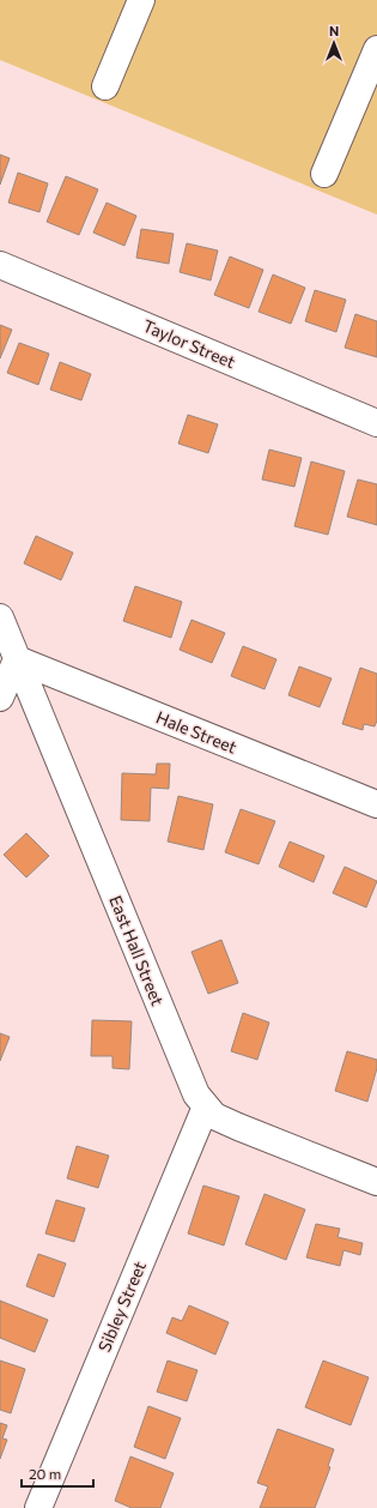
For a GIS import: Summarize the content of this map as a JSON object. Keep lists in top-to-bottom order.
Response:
{
  "streets": {
    "street": [
      "Taylor Street",
      "Hale Street",
      "East Hall Street",
      "Sibley Street"
    ]
  },
  "crossings": [
    ["Hale Street", "East Hall Street"],
    ["East Hall Street", "Sibley Street"]
  ],
  "scale_bar": "20 m",
  "north": "top"
}
